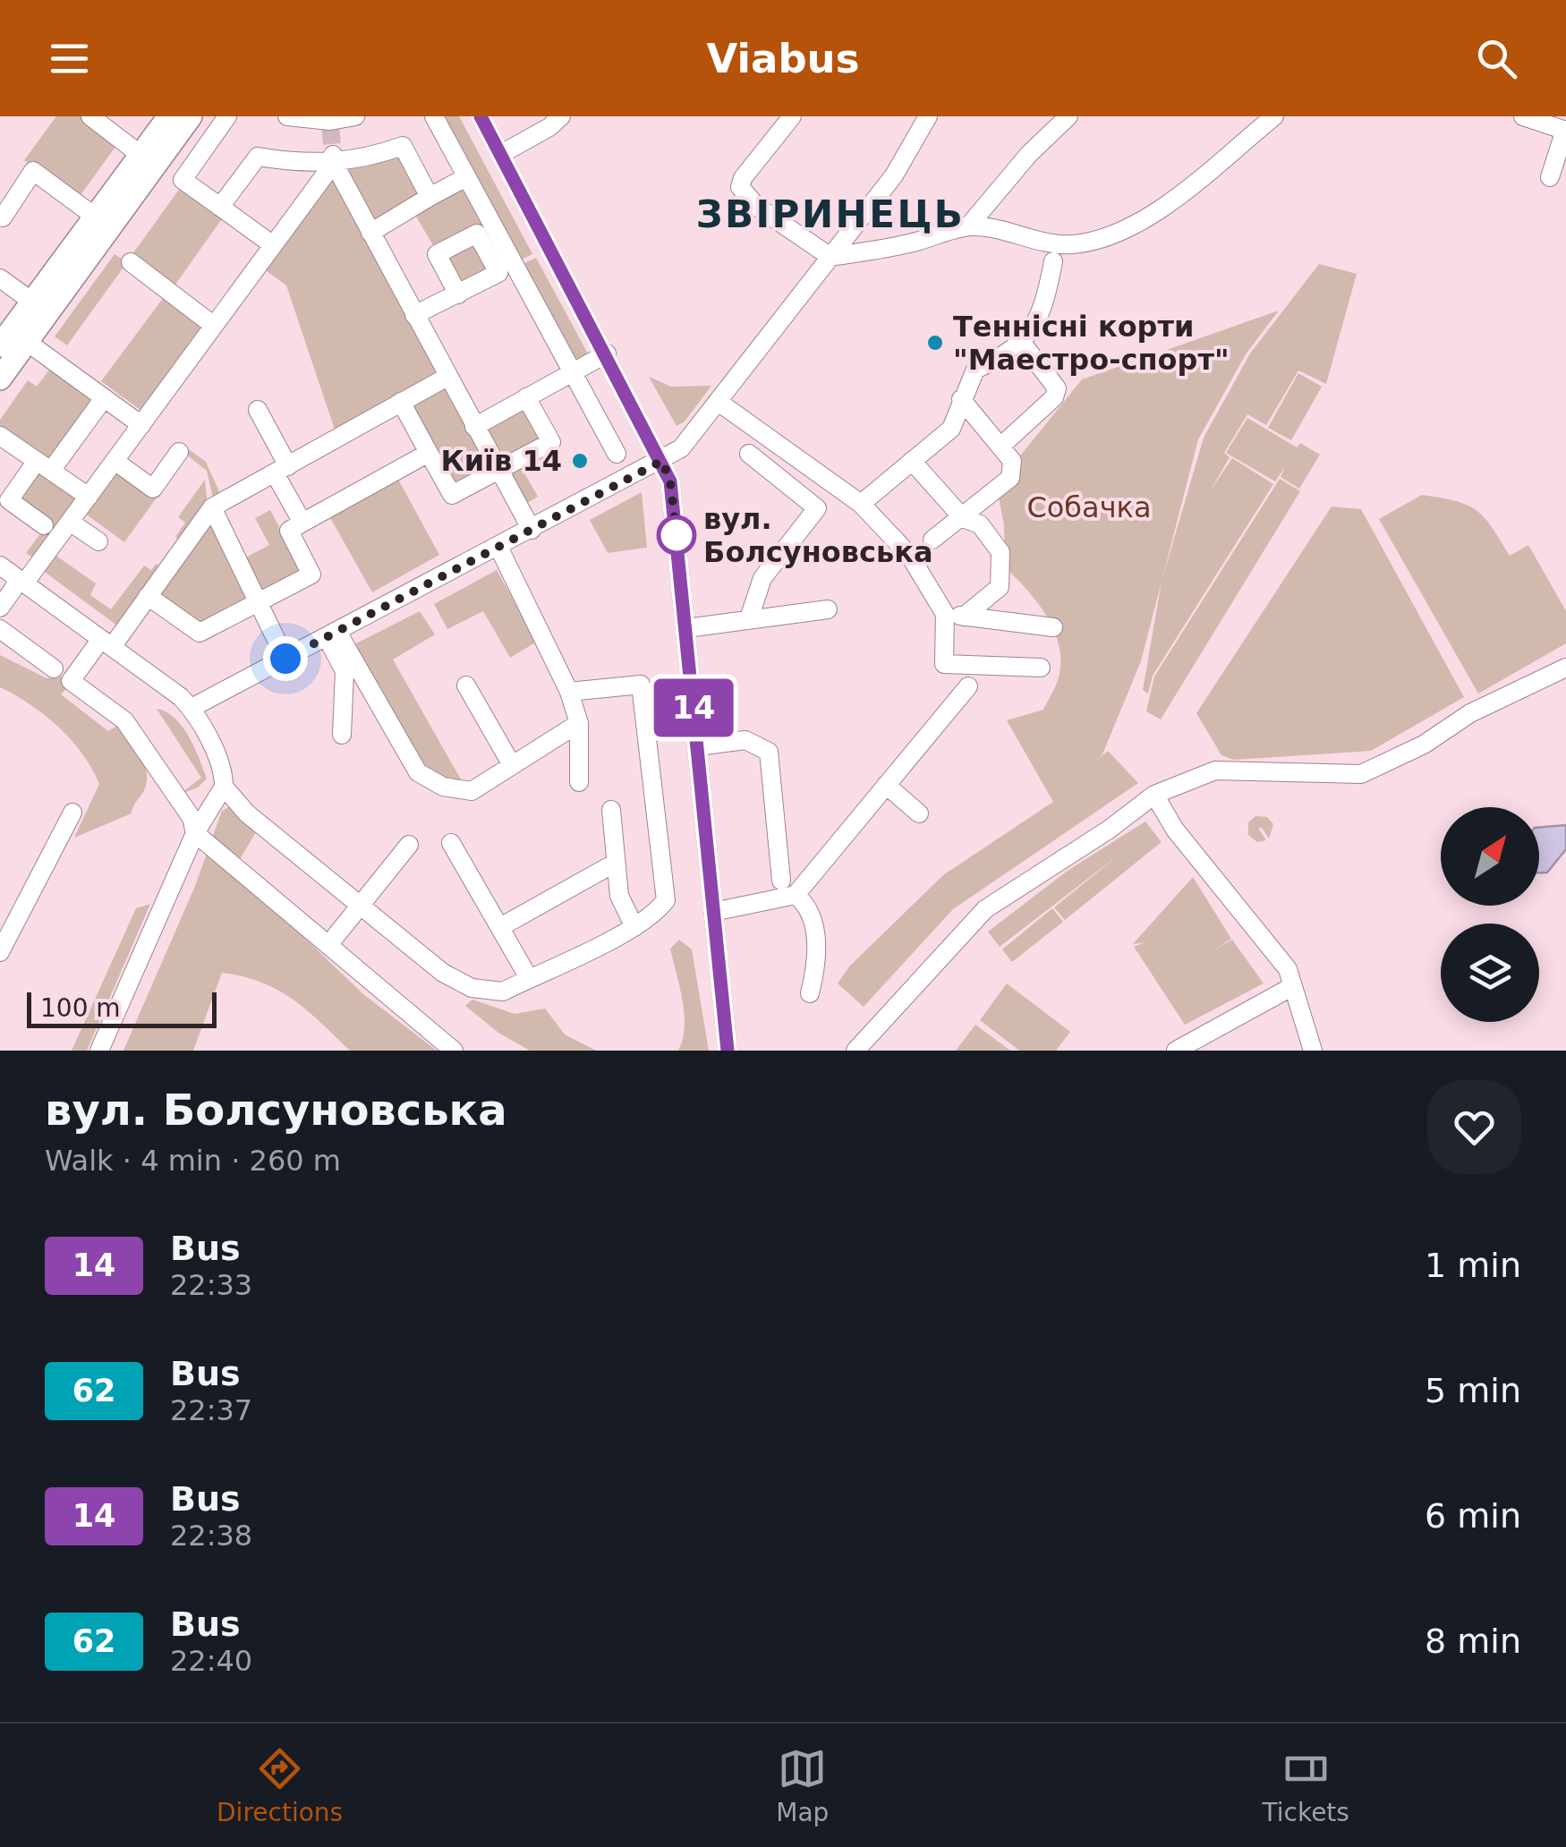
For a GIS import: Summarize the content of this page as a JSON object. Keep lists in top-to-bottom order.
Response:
{
  "districts": ["ЗВІРИНЕЦЬ"],
  "parks": ["Собачка"],
  "places": ["Теннісні корти \"Маестро-спорт\"", "Київ 14", "вул. Болсуновська"],
  "lines": ["bus line 14"],
  "scale_bar": "100 m",
  "north": "top right",
  "page": {
    "header": "Viabus",
    "on_map": "14",
    "scale": "100 m",
    "heading": ["вул. Болсуновська", "Walk · 4 min · 260 m"],
    "list": [
      {
        "mark": "14",
        "name": "Bus",
        "note": "22:33",
        "value": "1 min"
      },
      {
        "mark": "62",
        "name": "Bus",
        "note": "22:37",
        "value": "5 min"
      },
      {
        "mark": "14",
        "name": "Bus",
        "note": "22:38",
        "value": "6 min"
      },
      {
        "mark": "62",
        "name": "Bus",
        "note": "22:40",
        "value": "8 min"
      }
    ],
    "tabs": ["Directions", "Map", "Tickets"]
  }
}
